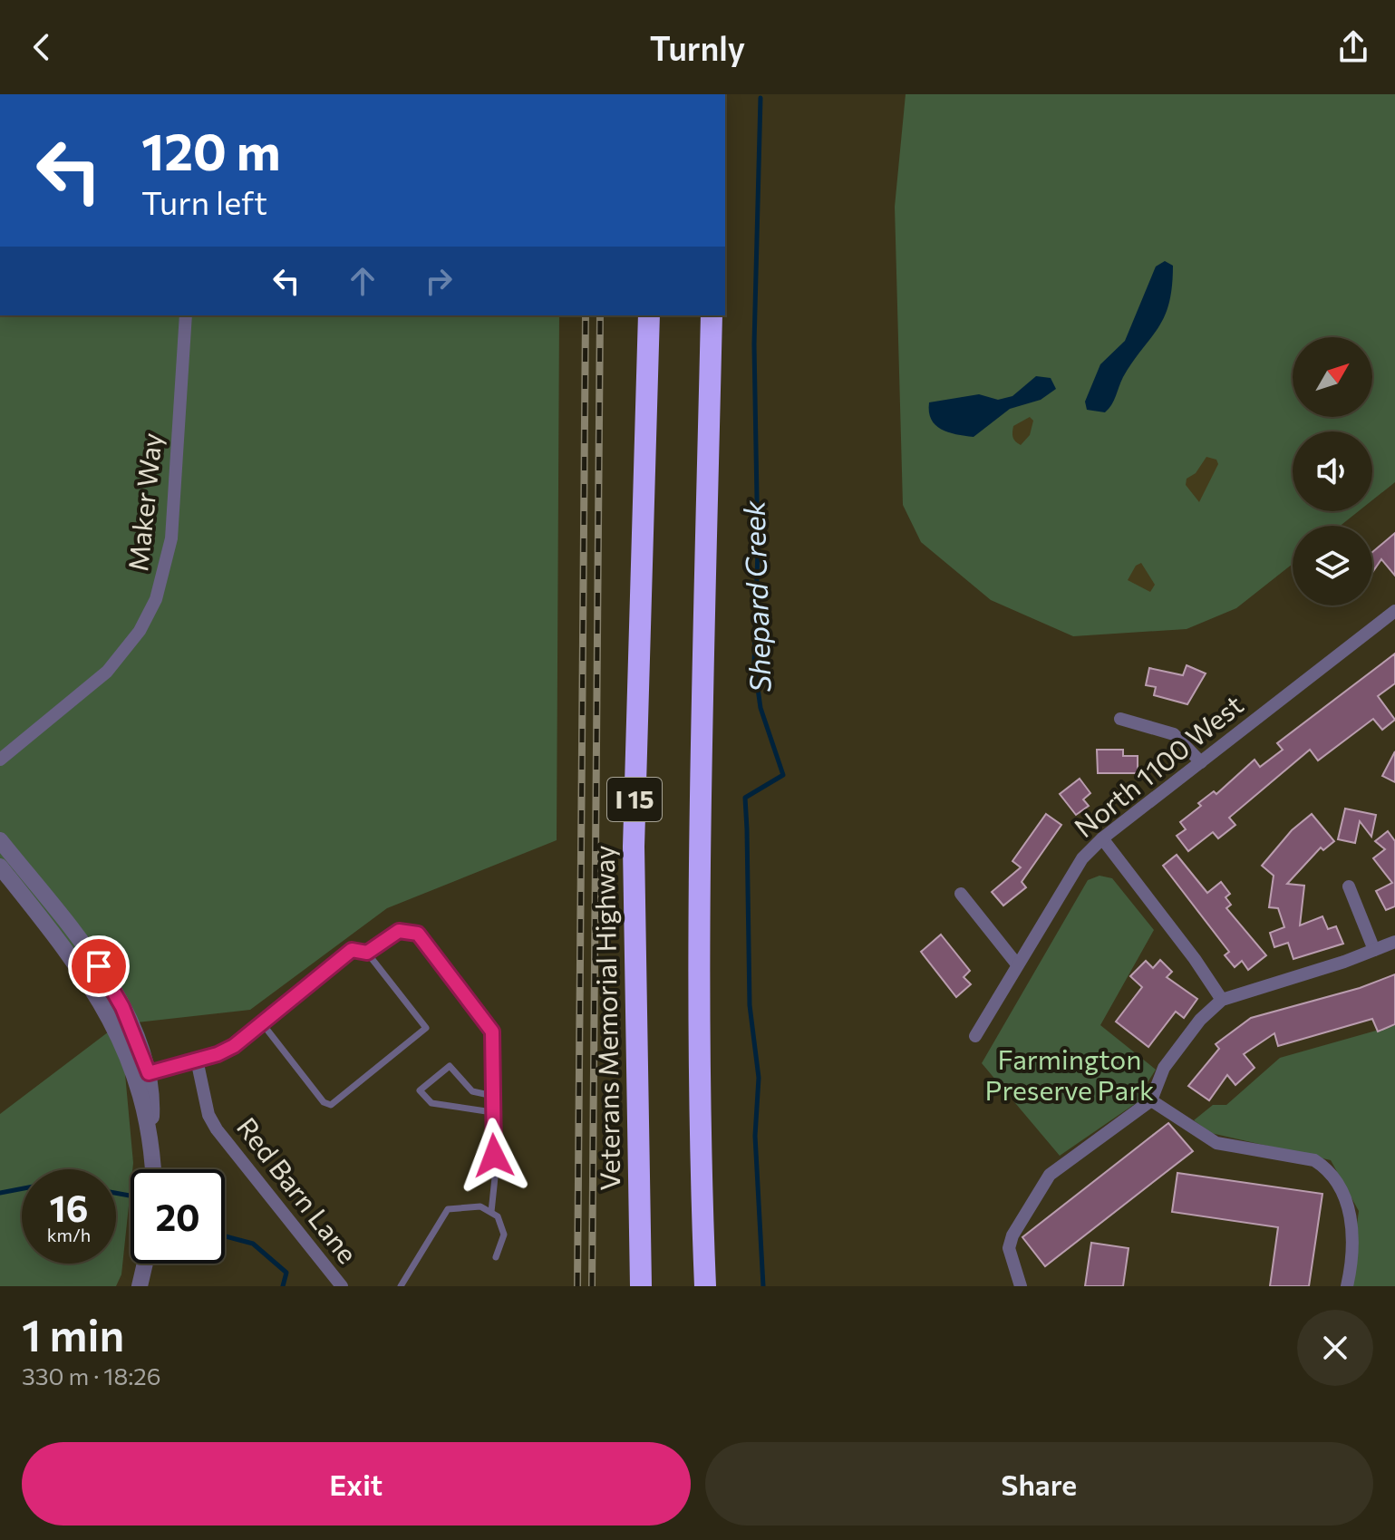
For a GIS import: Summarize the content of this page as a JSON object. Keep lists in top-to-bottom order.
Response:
{
  "streets": {
    "highway": ["I 15", "Veterans Memorial Highway"],
    "street": ["Maker Way", "North 1100 West", "Red Barn Lane"]
  },
  "water": ["Shepard Creek"],
  "parks": ["Farmington Preserve Park"],
  "north": "top right",
  "page": {
    "header": "Turnly",
    "turn": ["120 m", "Turn left"],
    "speed": "16 km/h",
    "limit": "20",
    "heading": ["1 min", "330 m · 18:26"],
    "buttons": ["Exit", "Share"]
  }
}
